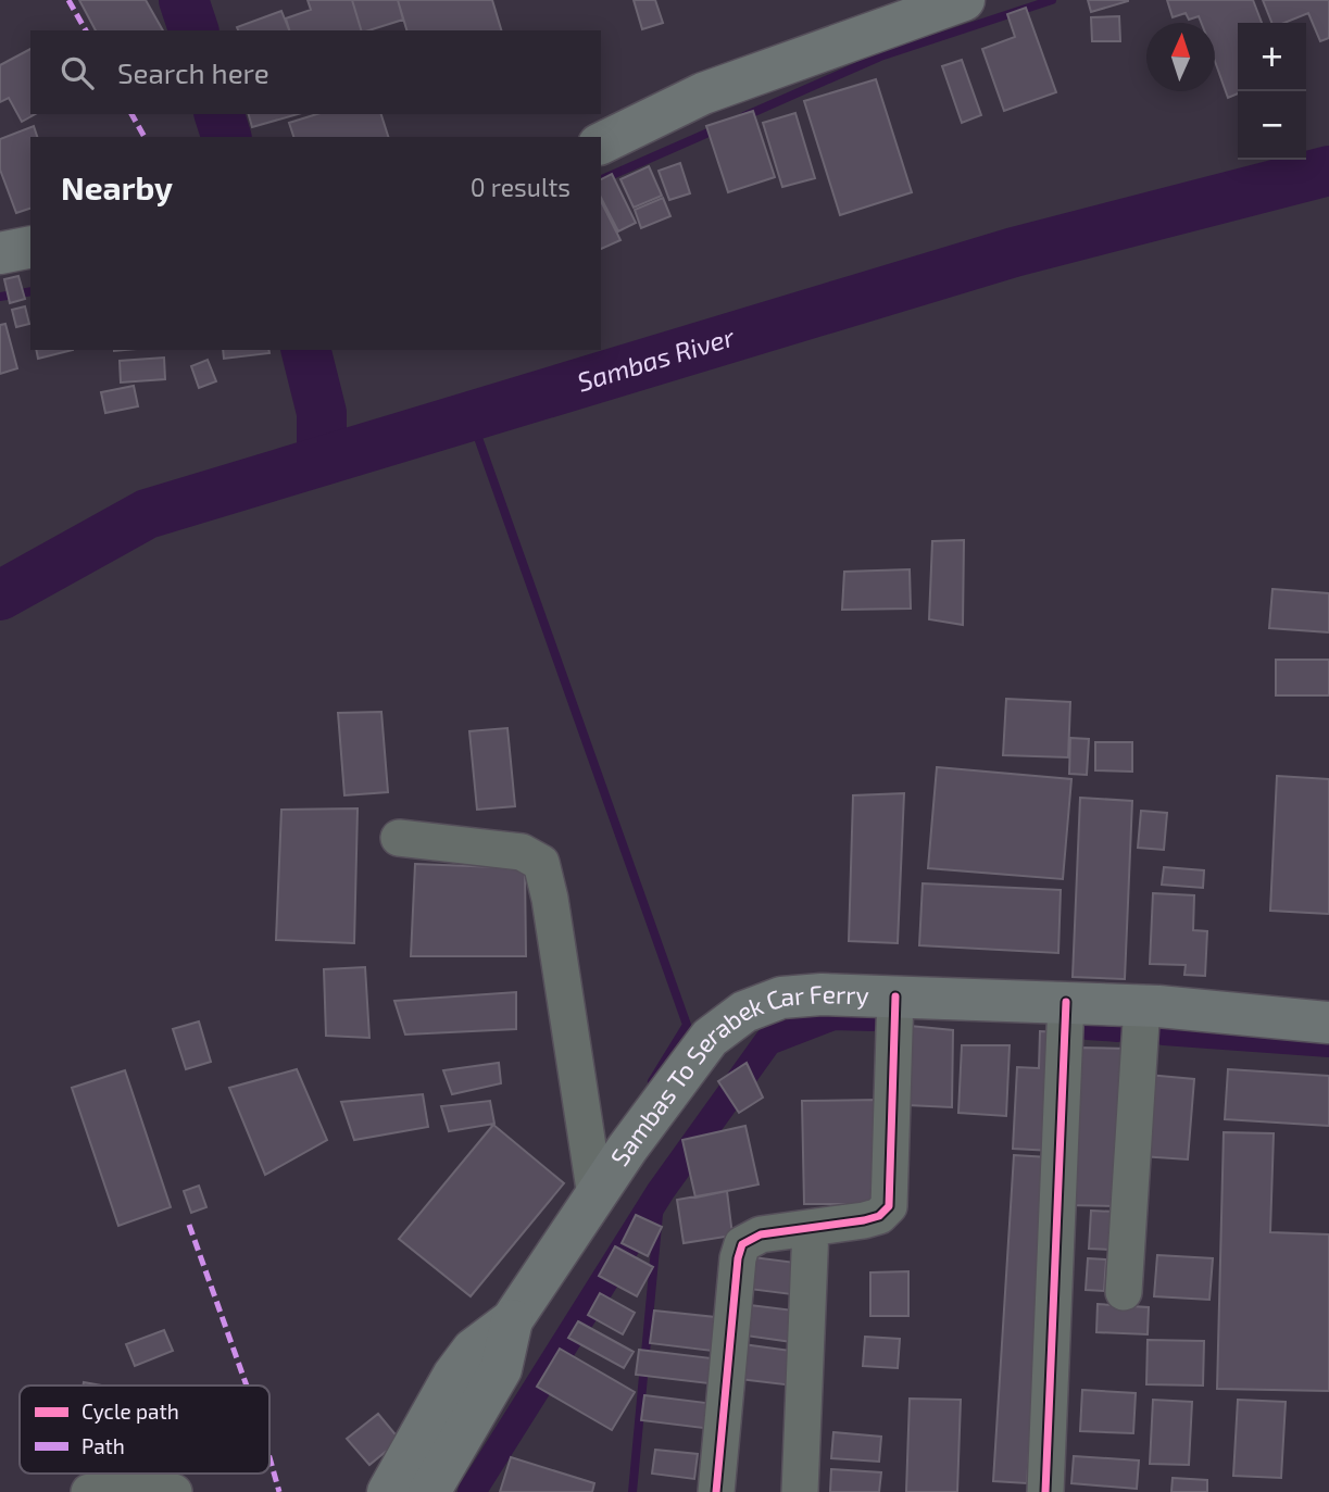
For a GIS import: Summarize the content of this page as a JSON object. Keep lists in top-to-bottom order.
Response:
{
  "streets": {
    "highway": ["Sambas To Serabek Car Ferry"]
  },
  "water": ["Sambas River"],
  "legend": ["Cycle path", "Path"],
  "north": "top",
  "page": {
    "map_buttons": ["+", "−"],
    "search": "Search here",
    "heading": ["Nearby", "0 results"]
  }
}
